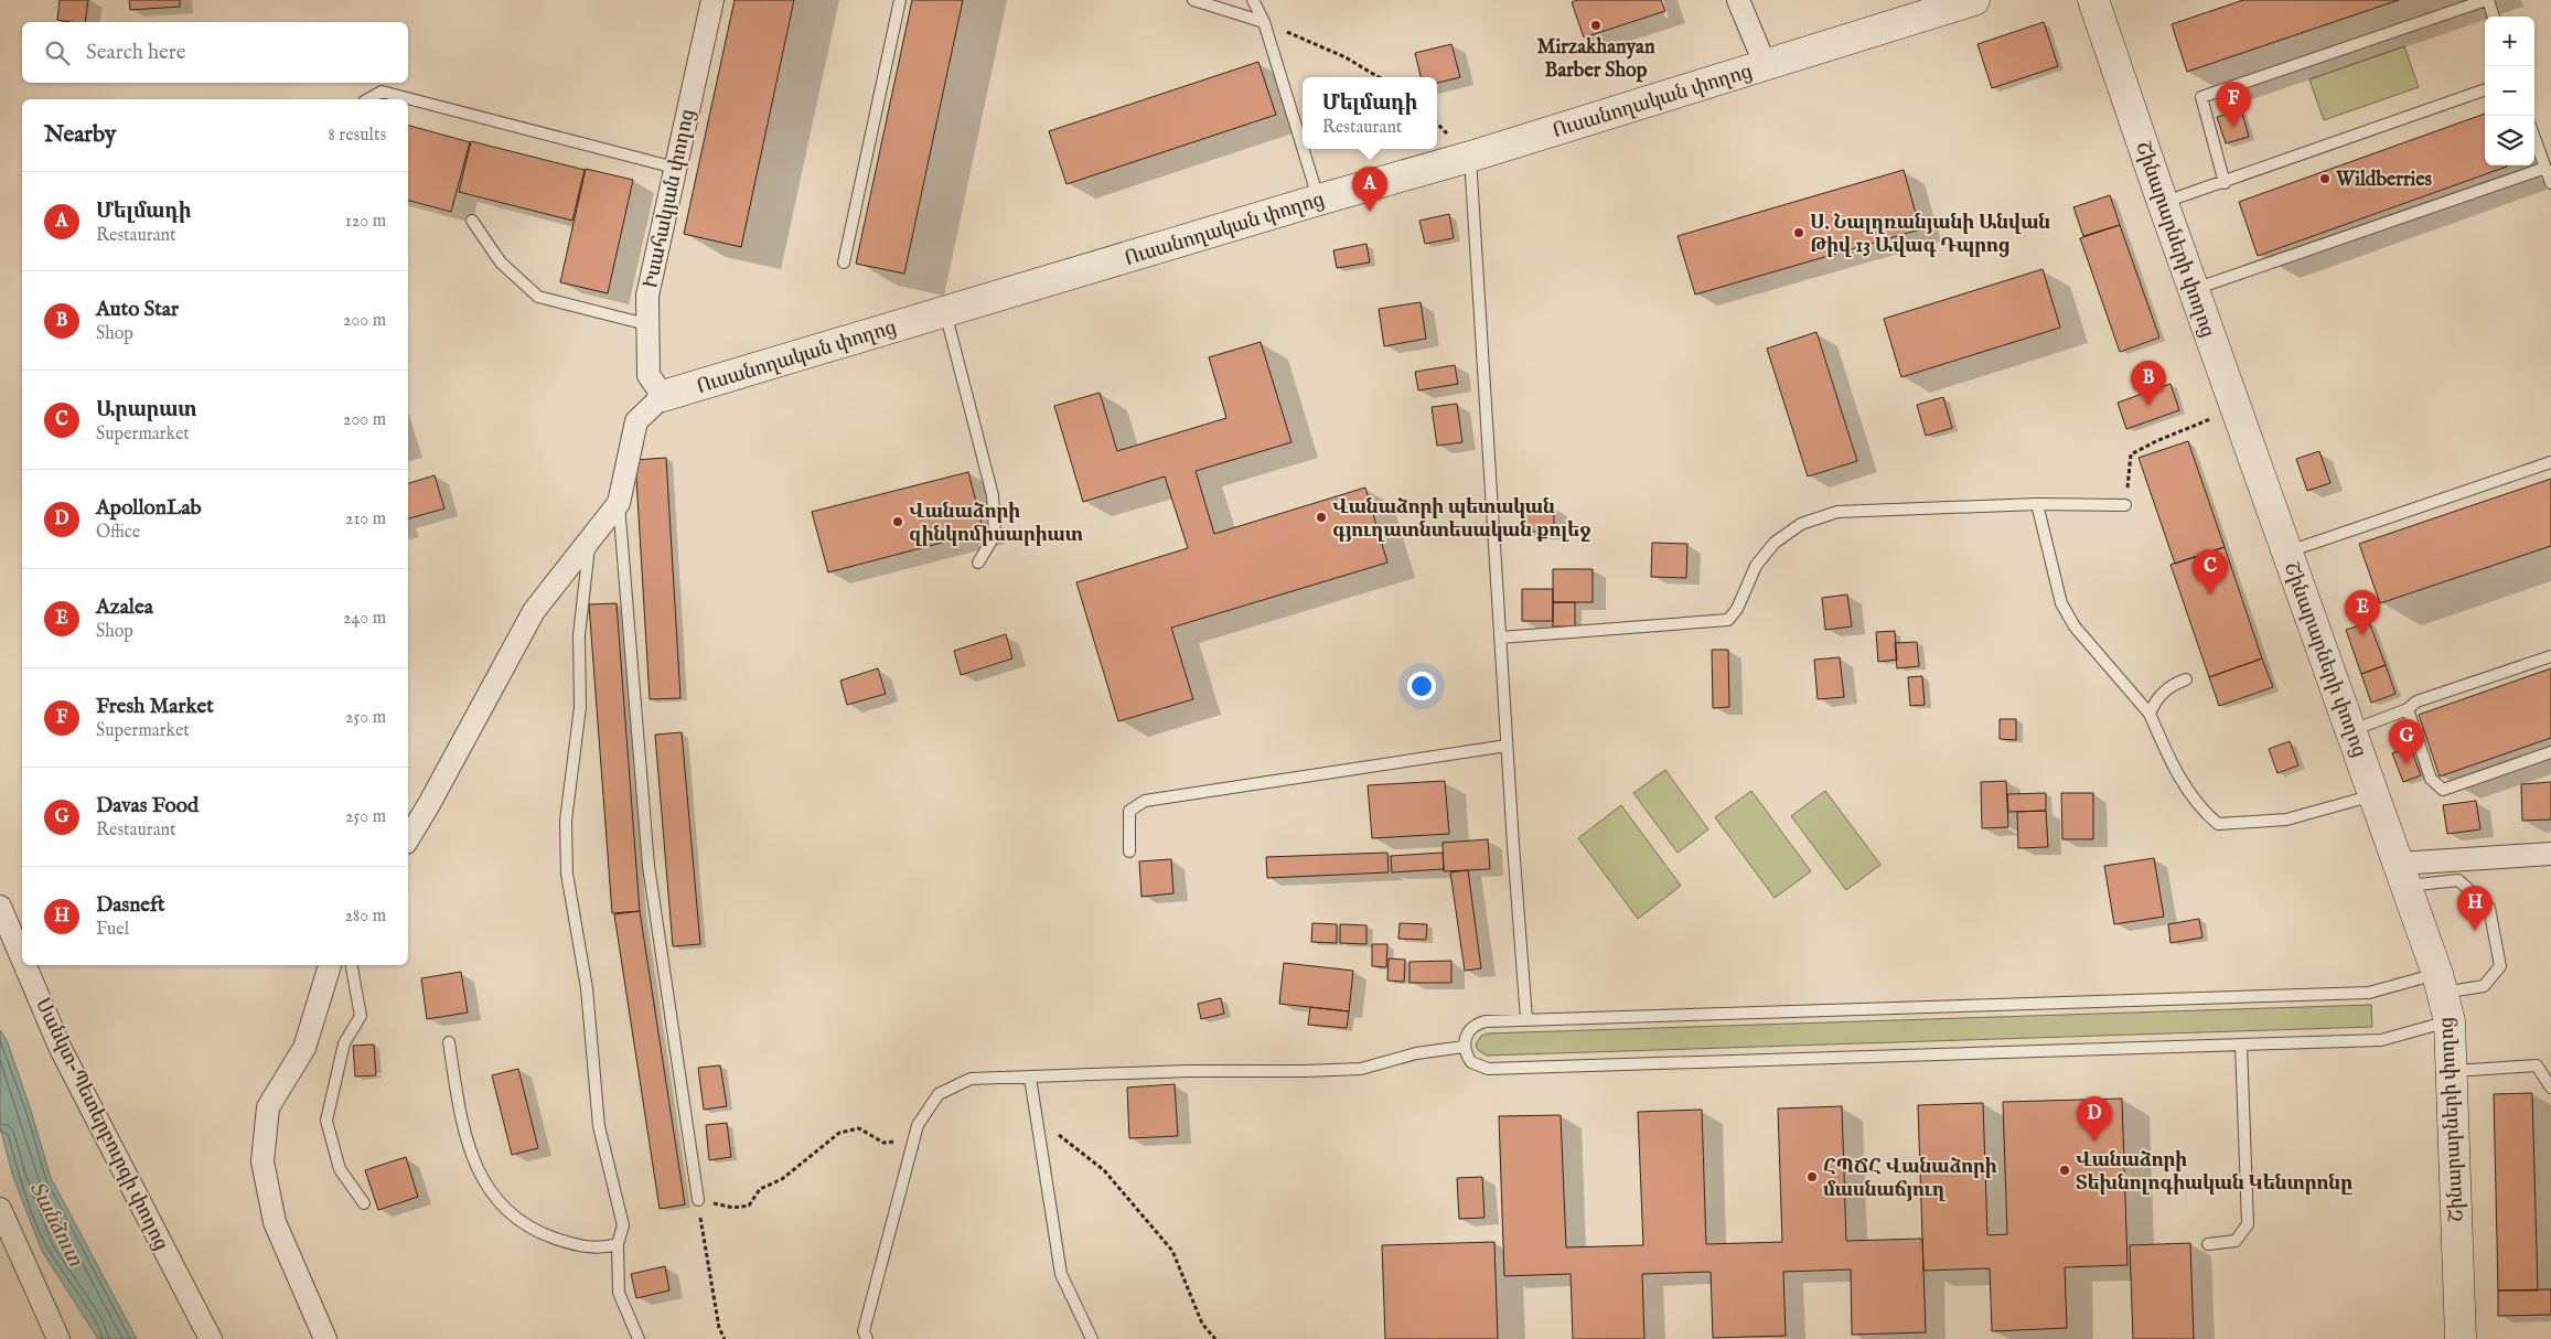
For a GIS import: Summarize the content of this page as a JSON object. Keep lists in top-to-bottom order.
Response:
{
  "streets": {
    "street": [
      "Ուսանողական փողոց",
      "Իսահակյան փողոց",
      "Շինարարների փողոց",
      "Սանկտ-Պետերբուրգի փողոց"
    ]
  },
  "crossings": [
    ["Ուսանողական փողոց", "Իսահակյան փողոց"]
  ],
  "water": ["Տանձուտ"],
  "places": [
    "Mirzakhanyan Barber Shop",
    "Wildberries",
    "Ս. Նալղռանյանի Անվան Թիվ 13 Ավագ Դպրոց",
    "Վանաձորի պետական գյուղատնտեսական քոլեջ",
    "Վանաձորի զինկոմիսարիատ",
    "Վանաձորի Տեխնոլոգիական Կենտրոնը",
    "ՀՊՃՀ Վանաձորի մասնաճյուղ"
  ],
  "page": {
    "map_buttons": ["+", "−"],
    "search": "Search here",
    "popup": ["Մելմադի", "Restaurant"],
    "pins": [
      "F",
      "A",
      "B",
      "C",
      "E",
      "G",
      "H",
      "D"
    ],
    "heading": ["Nearby", "8 results"],
    "list": [
      {
        "mark": "A",
        "name": "Մելմադի",
        "note": "Restaurant",
        "value": "120 m"
      },
      {
        "mark": "B",
        "name": "Auto Star",
        "note": "Shop",
        "value": "200 m"
      },
      {
        "mark": "C",
        "name": "Արարատ",
        "note": "Supermarket",
        "value": "200 m"
      },
      {
        "mark": "D",
        "name": "ApollonLab",
        "note": "Office",
        "value": "210 m"
      },
      {
        "mark": "E",
        "name": "Azalea",
        "note": "Shop",
        "value": "240 m"
      },
      {
        "mark": "F",
        "name": "Fresh Market",
        "note": "Supermarket",
        "value": "250 m"
      },
      {
        "mark": "G",
        "name": "Davas Food",
        "note": "Restaurant",
        "value": "250 m"
      },
      {
        "mark": "H",
        "name": "Dasneft",
        "note": "Fuel",
        "value": "280 m"
      }
    ]
  }
}
